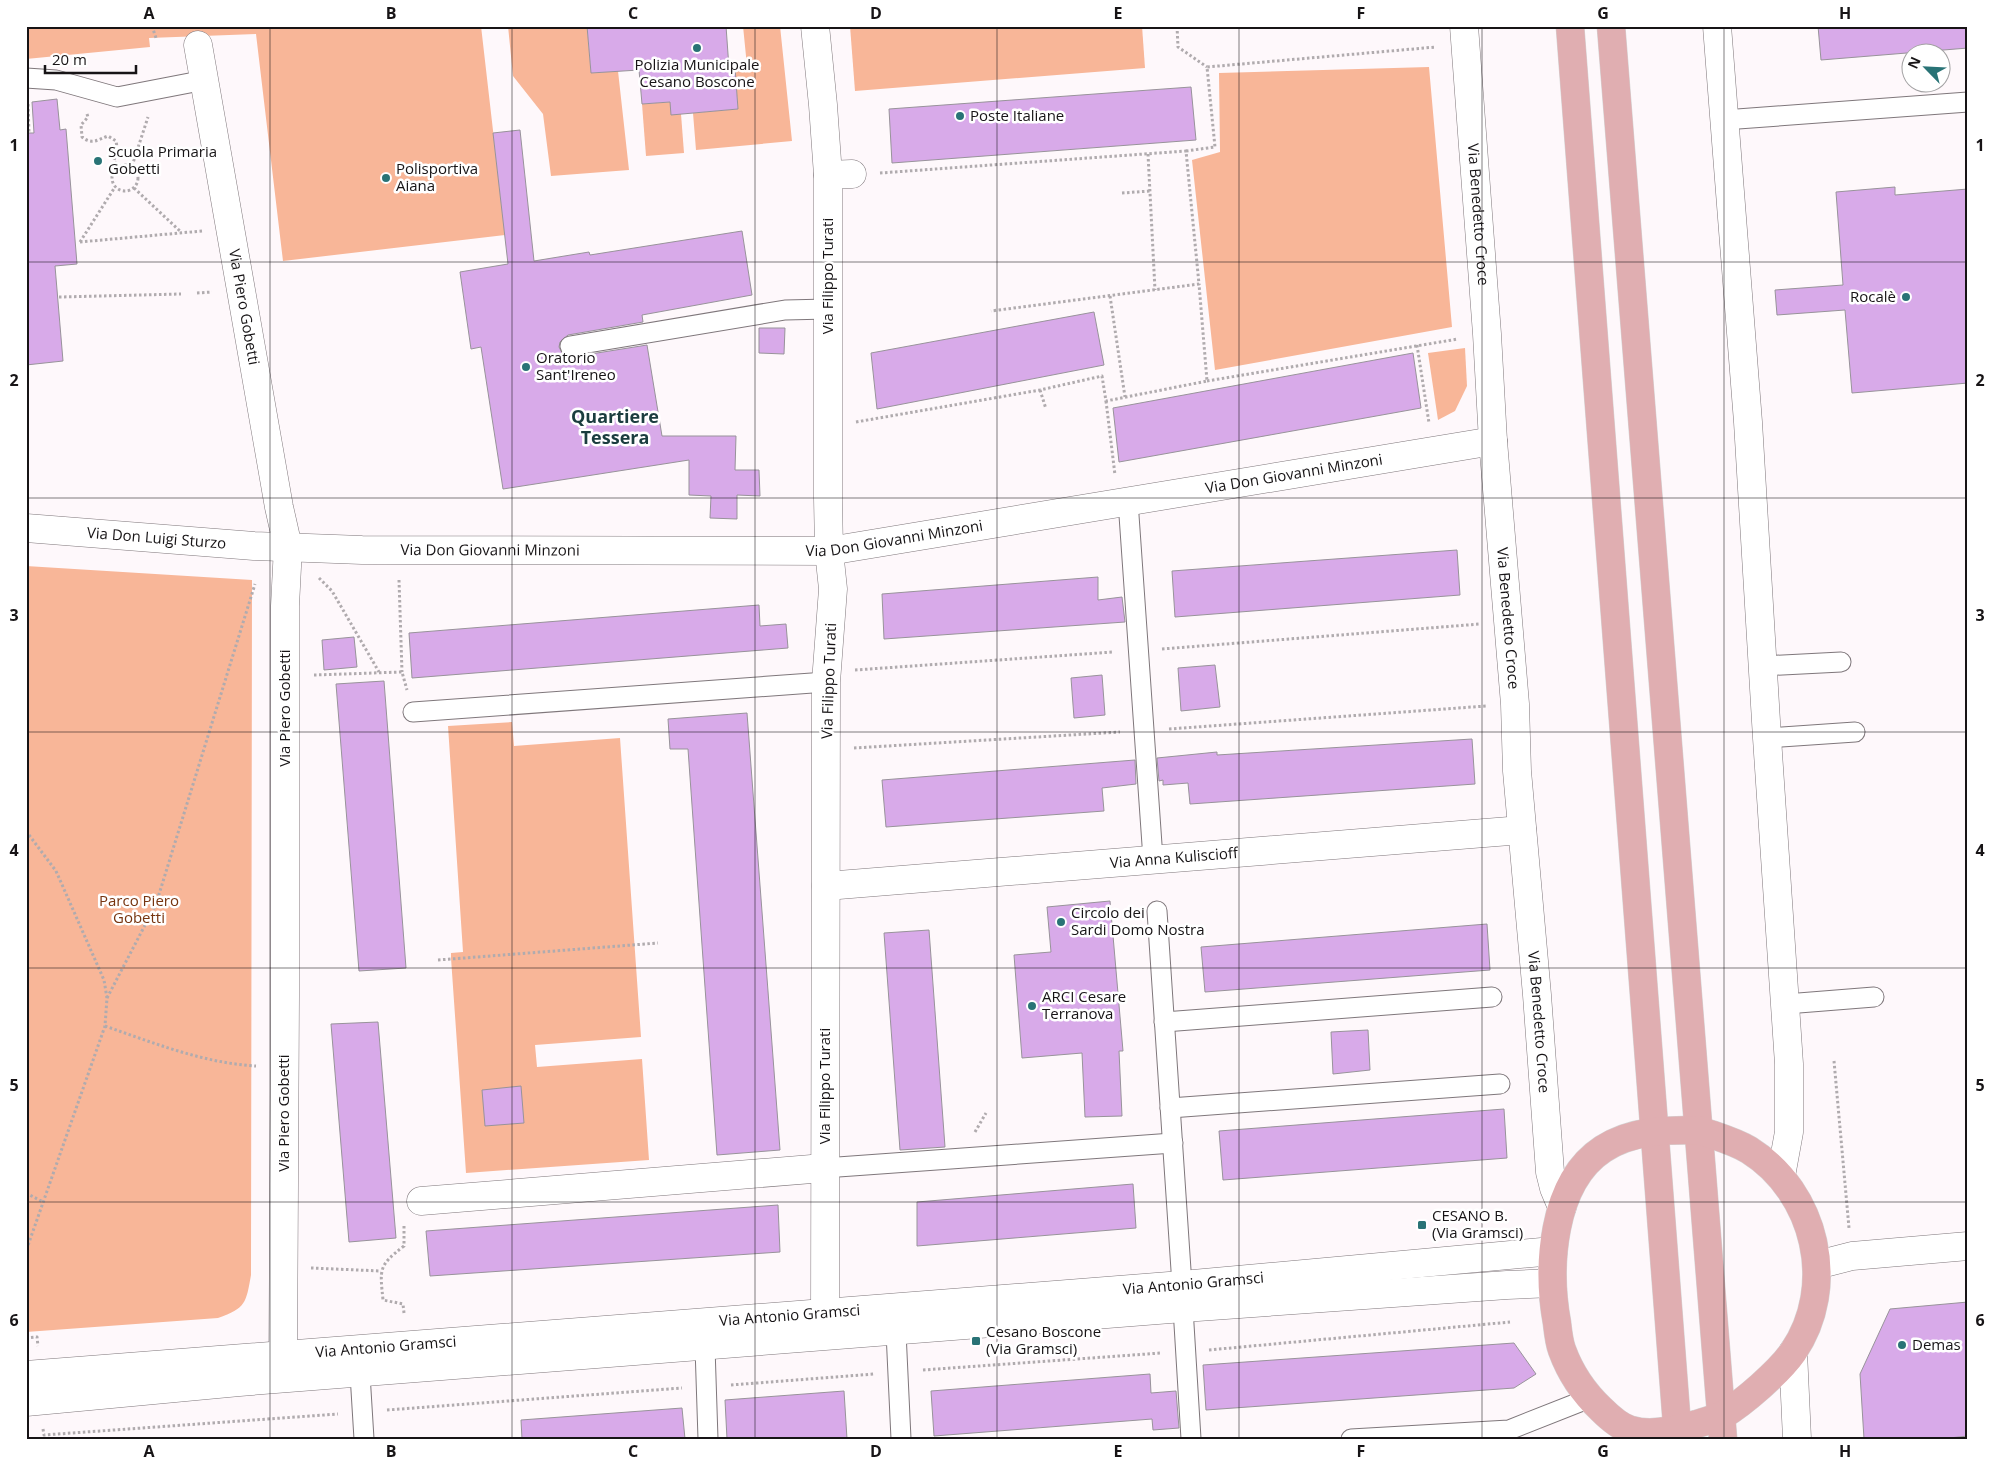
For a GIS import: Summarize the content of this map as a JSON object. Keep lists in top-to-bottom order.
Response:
{
  "streets": {
    "street": [
      "Via Benedetto Croce",
      "Via Filippo Turati",
      "Via Piero Gobetti",
      "Via Don Giovanni Minzoni",
      "Via Don Luigi Sturzo",
      "Via Anna Kuliscioff",
      "Via Antonio Gramsci"
    ]
  },
  "crossings": [
    ["Via Benedetto Croce", "Via Don Giovanni Minzoni"],
    ["Via Benedetto Croce", "Via Anna Kuliscioff"],
    ["Via Filippo Turati", "Via Don Giovanni Minzoni"],
    ["Via Filippo Turati", "Via Anna Kuliscioff"],
    ["Via Filippo Turati", "Via Antonio Gramsci"],
    ["Via Piero Gobetti", "Via Don Giovanni Minzoni"],
    ["Via Piero Gobetti", "Via Don Luigi Sturzo"],
    ["Via Piero Gobetti", "Via Antonio Gramsci"],
    ["Via Don Giovanni Minzoni", "Via Don Luigi Sturzo"]
  ],
  "districts": ["Quartiere Tessera"],
  "parks": ["Parco Piero Gobetti"],
  "places": {
    "other": [
      "Polizia Municipale Cesano Boscone",
      "Poste Italiane",
      "Scuola Primaria Gobetti",
      "Polisportiva Aiana",
      "Rocalè",
      "Oratorio Sant'Ireneo",
      "Circolo dei Sardi Domo Nostra",
      "ARCI Cesare Terranova",
      "Demas"
    ],
    "transit": ["CESANO B. (Via Gramsci)", "Cesano Boscone (Via Gramsci)"]
  },
  "scale_bar": "20 m",
  "north": "top left",
  "grid": {
    "columns": [
      "A",
      "B",
      "C",
      "D",
      "E",
      "F",
      "G",
      "H"
    ],
    "rows": [
      "1",
      "2",
      "3",
      "4",
      "5",
      "6"
    ]
  }
}
